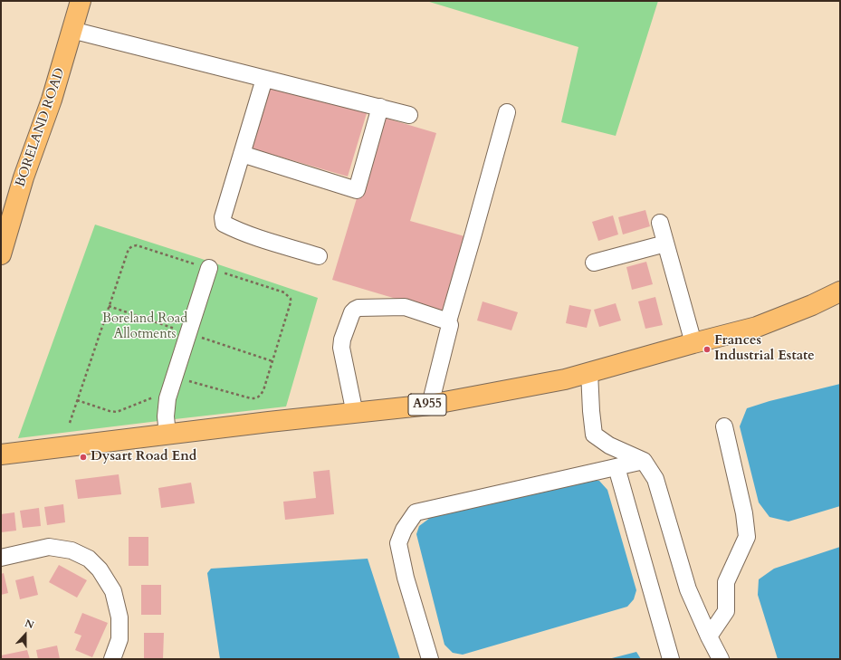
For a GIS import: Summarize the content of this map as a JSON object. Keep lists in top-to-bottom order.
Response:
{
  "streets": {
    "main road": ["BORELAND ROAD", "A955"]
  },
  "parks": ["Boreland Road Allotments"],
  "places": ["Frances Industrial Estate", "Dysart Road End"],
  "north": "top"
}
